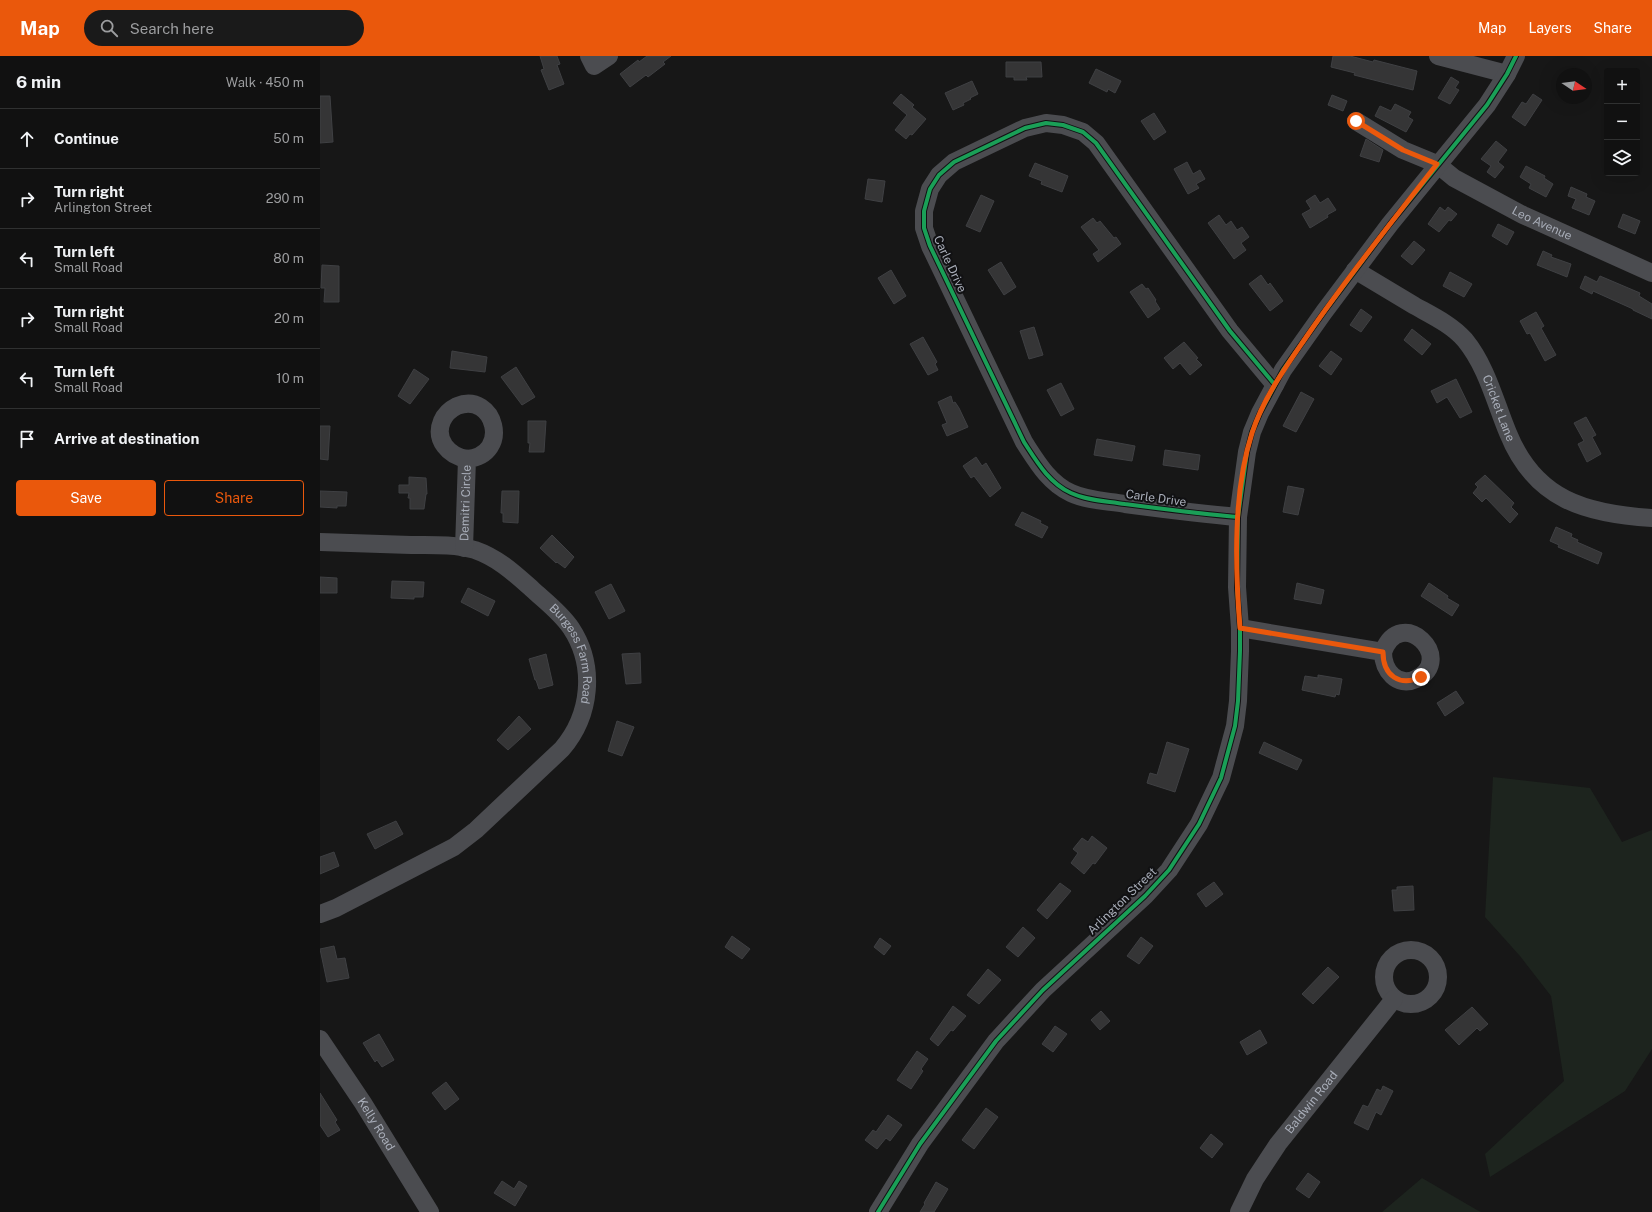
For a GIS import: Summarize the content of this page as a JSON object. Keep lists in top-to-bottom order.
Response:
{
  "streets": {
    "street": [
      "Leo Avenue",
      "Carle Drive",
      "Cricket Lane",
      "Demitri Circle",
      "Burgess Farm Road",
      "Arlington Street",
      "Baldwin Road",
      "Kelly Road"
    ]
  },
  "crossings": [
    ["Leo Avenue", "Arlington Street"],
    ["Carle Drive", "Arlington Street"],
    ["Cricket Lane", "Arlington Street"],
    ["Demitri Circle", "Burgess Farm Road"]
  ],
  "north": "right",
  "page": {
    "header": "Map",
    "search": "Search here",
    "nav": ["Map", "Layers", "Share"],
    "heading": ["6 min", "Walk · 450 m"],
    "map_buttons": ["+", "−"],
    "list": [
      ["Continue", "50 m"],
      ["Turn right", "Arlington Street", "290 m"],
      ["Turn left", "Small Road", "80 m"],
      ["Turn right", "Small Road", "20 m"],
      ["Turn left", "Small Road", "10 m"],
      "Arrive at destination"
    ],
    "buttons": ["Save", "Share"]
  }
}
